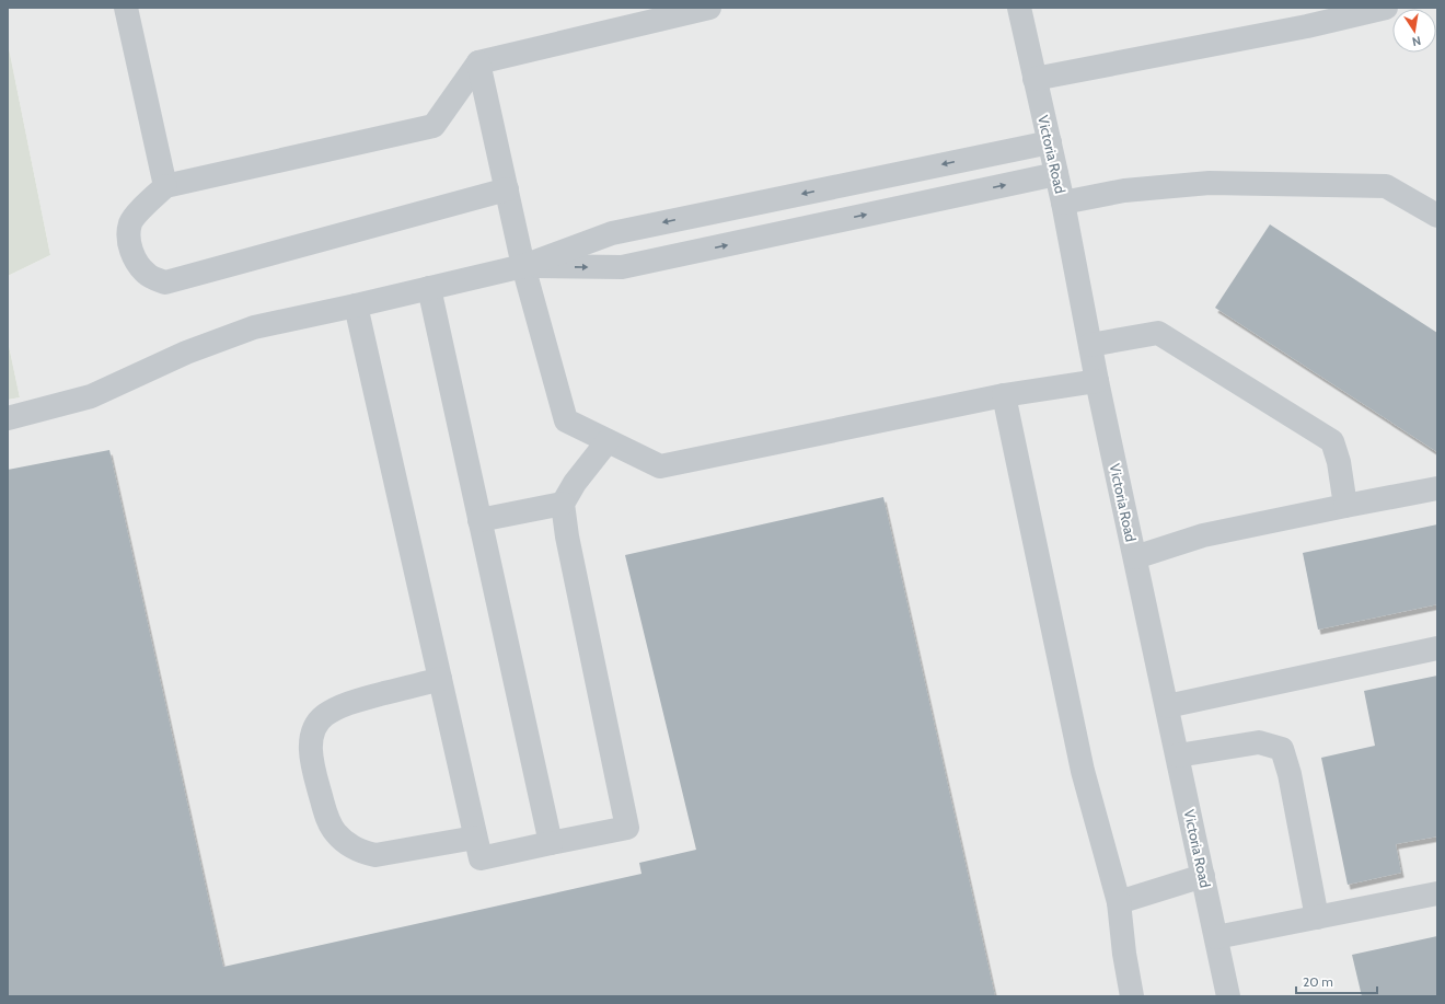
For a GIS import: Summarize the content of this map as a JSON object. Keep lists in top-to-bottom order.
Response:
{
  "streets": {
    "street": ["Victoria Road"]
  },
  "scale_bar": "20 m",
  "north": "bottom"
}
